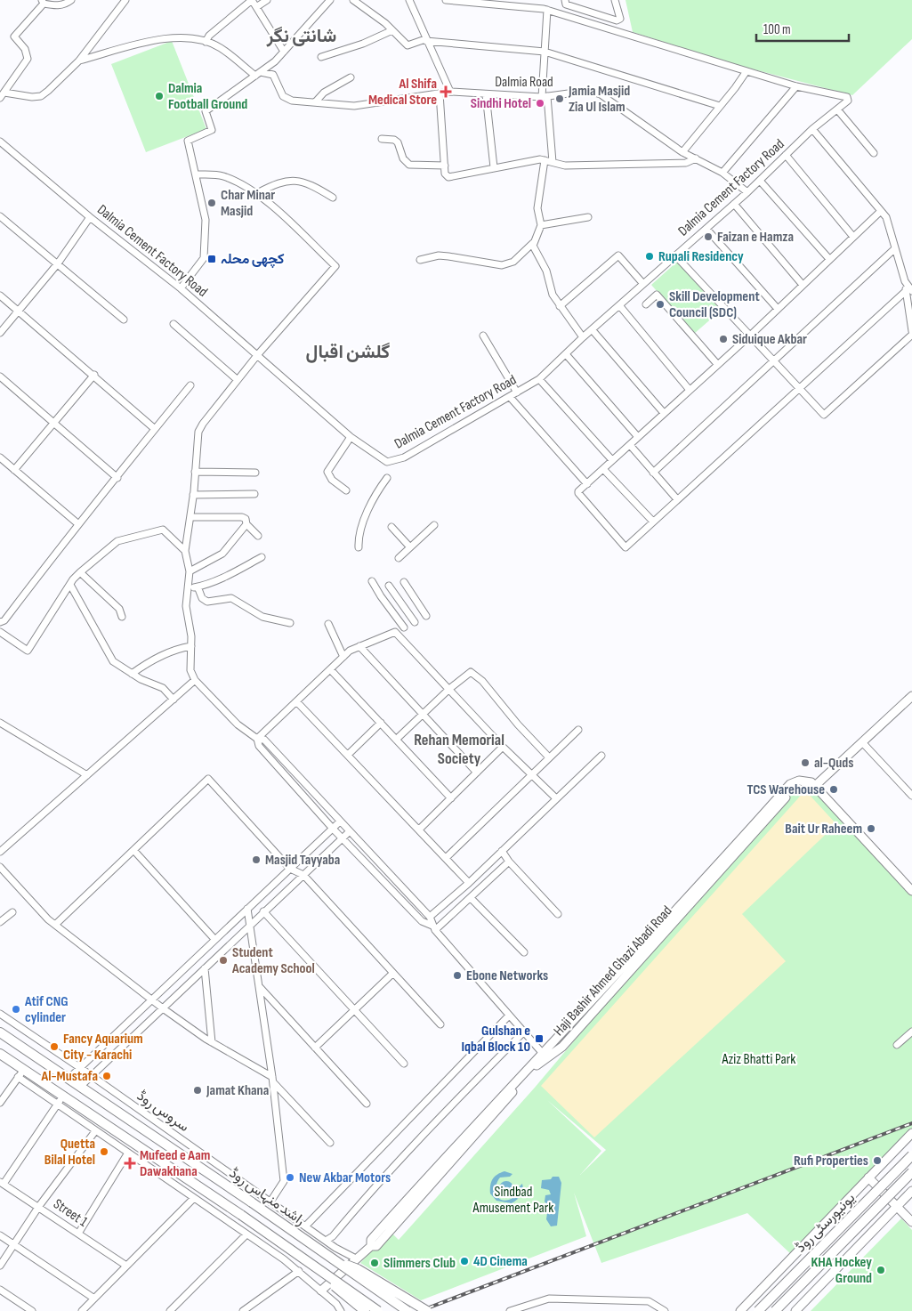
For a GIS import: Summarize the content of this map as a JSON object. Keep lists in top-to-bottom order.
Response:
{
  "streets": {
    "main road": ["راشد منہاس روڈ", "یونیورسٹی روڈ"],
    "street": [
      "Dalmia Road",
      "Dalmia Cement Factory Road",
      "Haji Bashir Ahmed Ghazi Abadi Road",
      "سروس روڈ",
      "Street 1"
    ]
  },
  "crossings": [
    ["Dalmia Road", "Dalmia Cement Factory Road"],
    ["Haji Bashir Ahmed Ghazi Abadi Road", "سروس روڈ"]
  ],
  "districts": ["شانتی نگر", "گلشن اقبال", "Rehan Memorial Society"],
  "parks": ["Aziz Bhatti Park", "Sindbad Amusement Park"],
  "places": {
    "health": ["Al Shifa Medical Store", "Mufeed e Aam Dawakhana"],
    "other": [
      "Dalmia Football Ground",
      "Jamia Masjid Zia Ul Islam",
      "Sindhi Hotel",
      "Char Minar Masjid",
      "Faizan e Hamza",
      "Rupali Residency",
      "Skill Development Council (SDC)",
      "Siduique Akbar",
      "al-Quds",
      "TCS Warehouse",
      "Bait Ur Raheem",
      "Masjid Tayyaba",
      "Student Academy School",
      "Ebone Networks",
      "Atif CNG cylinder",
      "Fancy Aquarium City - Karachi",
      "Al-Mustafa",
      "Jamat Khana",
      "Quetta Bilal Hotel",
      "Rufi Properties",
      "New Akbar Motors",
      "4D Cinema",
      "Slimmers Club",
      "KHA Hockey Ground"
    ],
    "transit": ["کچھی محلہ", "Gulshan e Iqbal Block 10"]
  },
  "scale_bar": "100 m"
}
